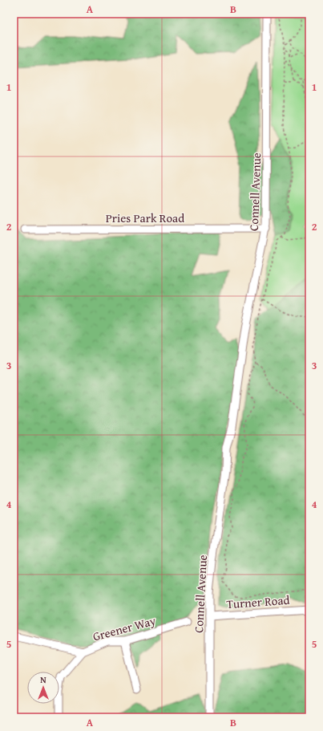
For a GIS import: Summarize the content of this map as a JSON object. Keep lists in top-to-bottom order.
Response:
{
  "streets": {
    "street": [
      "Connell Avenue",
      "Pries Park Road",
      "Turner Road",
      "Greener Way"
    ]
  },
  "crossings": [
    ["Connell Avenue", "Pries Park Road"],
    ["Connell Avenue", "Turner Road"]
  ],
  "north": "top",
  "grid": {
    "columns": ["A", "B"],
    "rows": [
      "1",
      "2",
      "3",
      "4",
      "5"
    ]
  }
}
